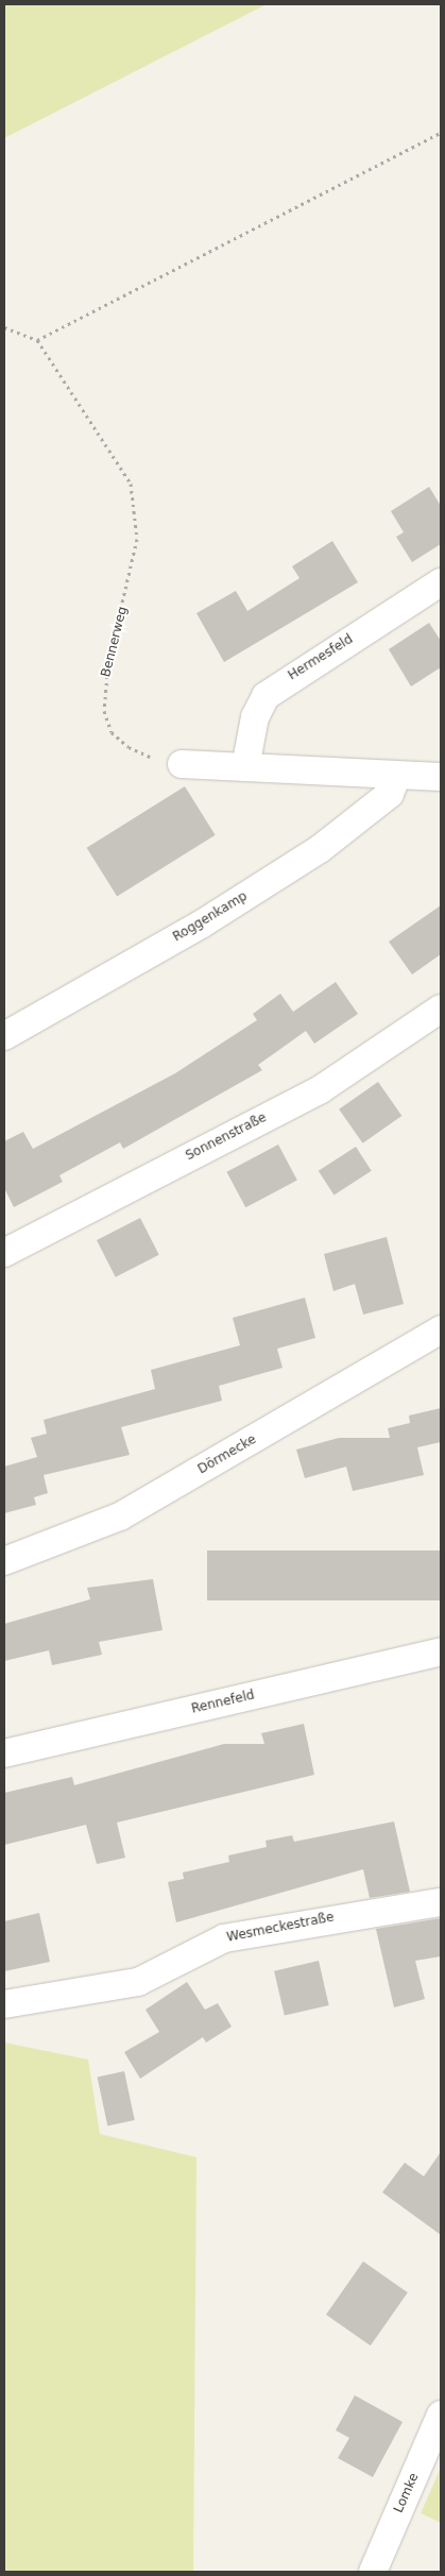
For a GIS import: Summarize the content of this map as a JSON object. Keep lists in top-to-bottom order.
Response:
{
  "streets": {
    "street": [
      "Hermesfeld",
      "Roggenkamp",
      "Sonnenstraße",
      "Dörmecke",
      "Rennefeld",
      "Wesmeckestraße",
      "Lomke"
    ],
    "path": ["Bennerweg"]
  }
}
